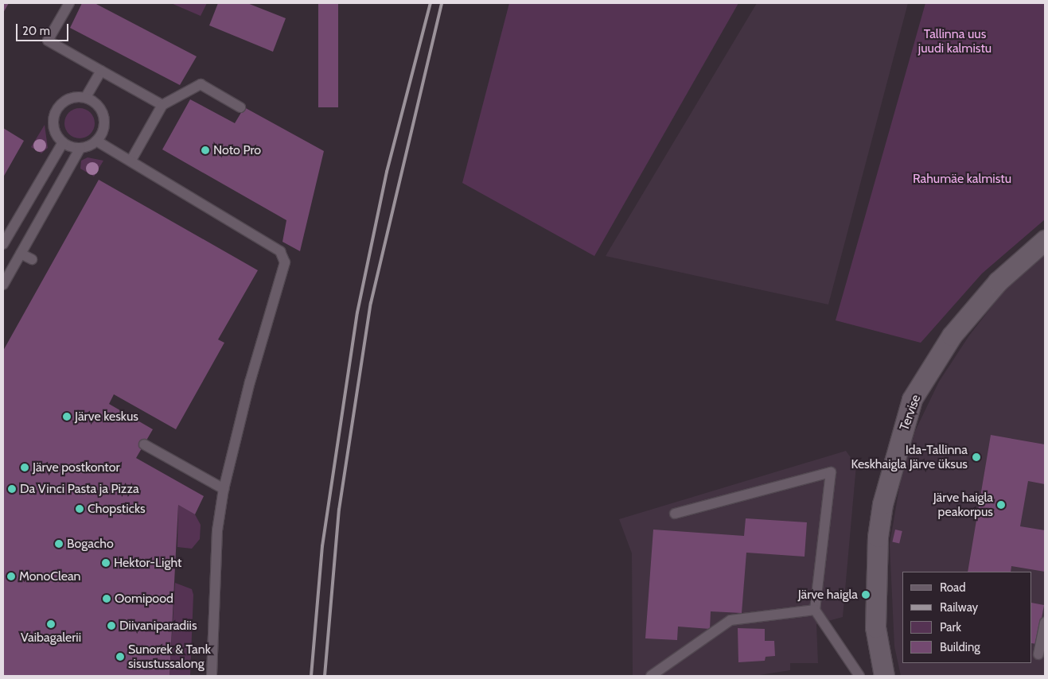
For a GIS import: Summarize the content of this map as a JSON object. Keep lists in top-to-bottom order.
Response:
{
  "streets": {
    "street": ["Tervise"]
  },
  "parks": ["Tallinna uus juudi kalmistu", "Rahumäe kalmistu"],
  "places": [
    "Noto Pro",
    "Järve keskus",
    "Ida-Tallinna Keskhaigla Järve üksus",
    "Järve postkontor",
    "Da Vinci Pasta ja Pizza",
    "Järve haigla peakorpus",
    "Chopsticks",
    "Bogacho",
    "Hektor-Light",
    "MonoClean",
    "Järve haigla",
    "Oomipood",
    "Vaibagalerii",
    "Diivaniparadiis",
    "Sunorek & Tank sisustussalong"
  ],
  "legend": [
    "Road",
    "Railway",
    "Park",
    "Building"
  ],
  "scale_bar": "20 m"
}
